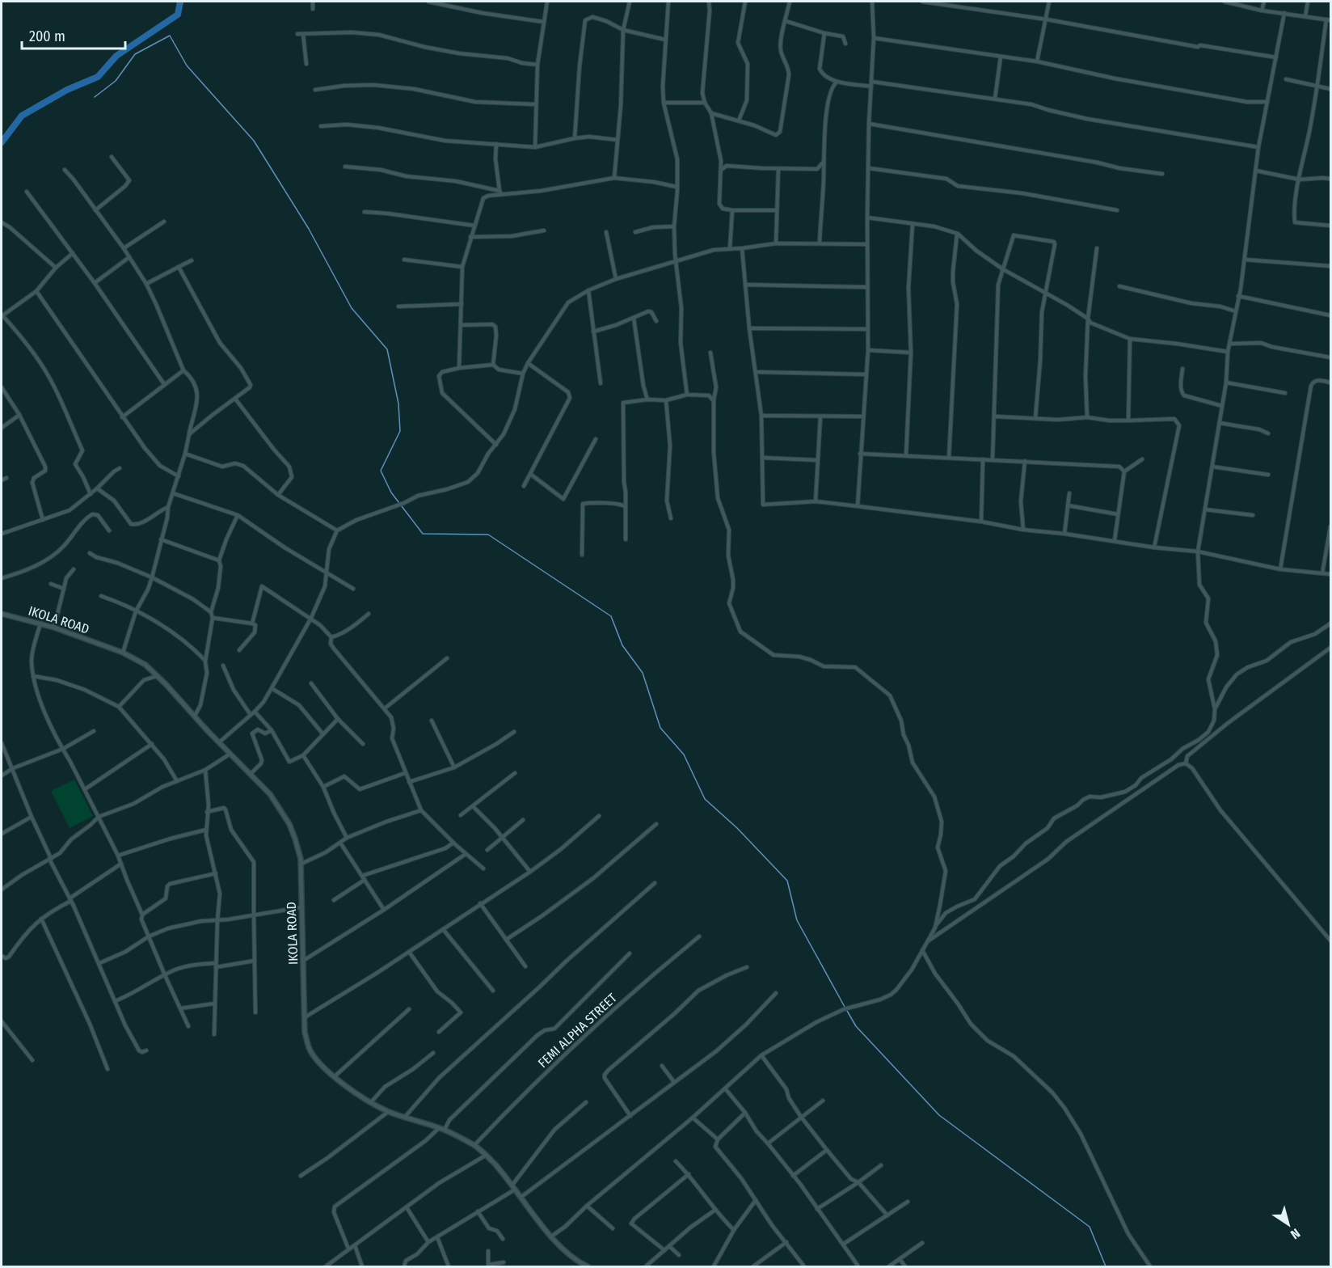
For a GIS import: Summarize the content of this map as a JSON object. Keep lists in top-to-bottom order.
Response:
{
  "streets": {
    "street": ["IKOLA ROAD", "FEMI ALPHA STREET"]
  },
  "crossings": [
    ["IKOLA ROAD", "FEMI ALPHA STREET"]
  ],
  "scale_bar": "200 m",
  "north": "bottom right"
}
